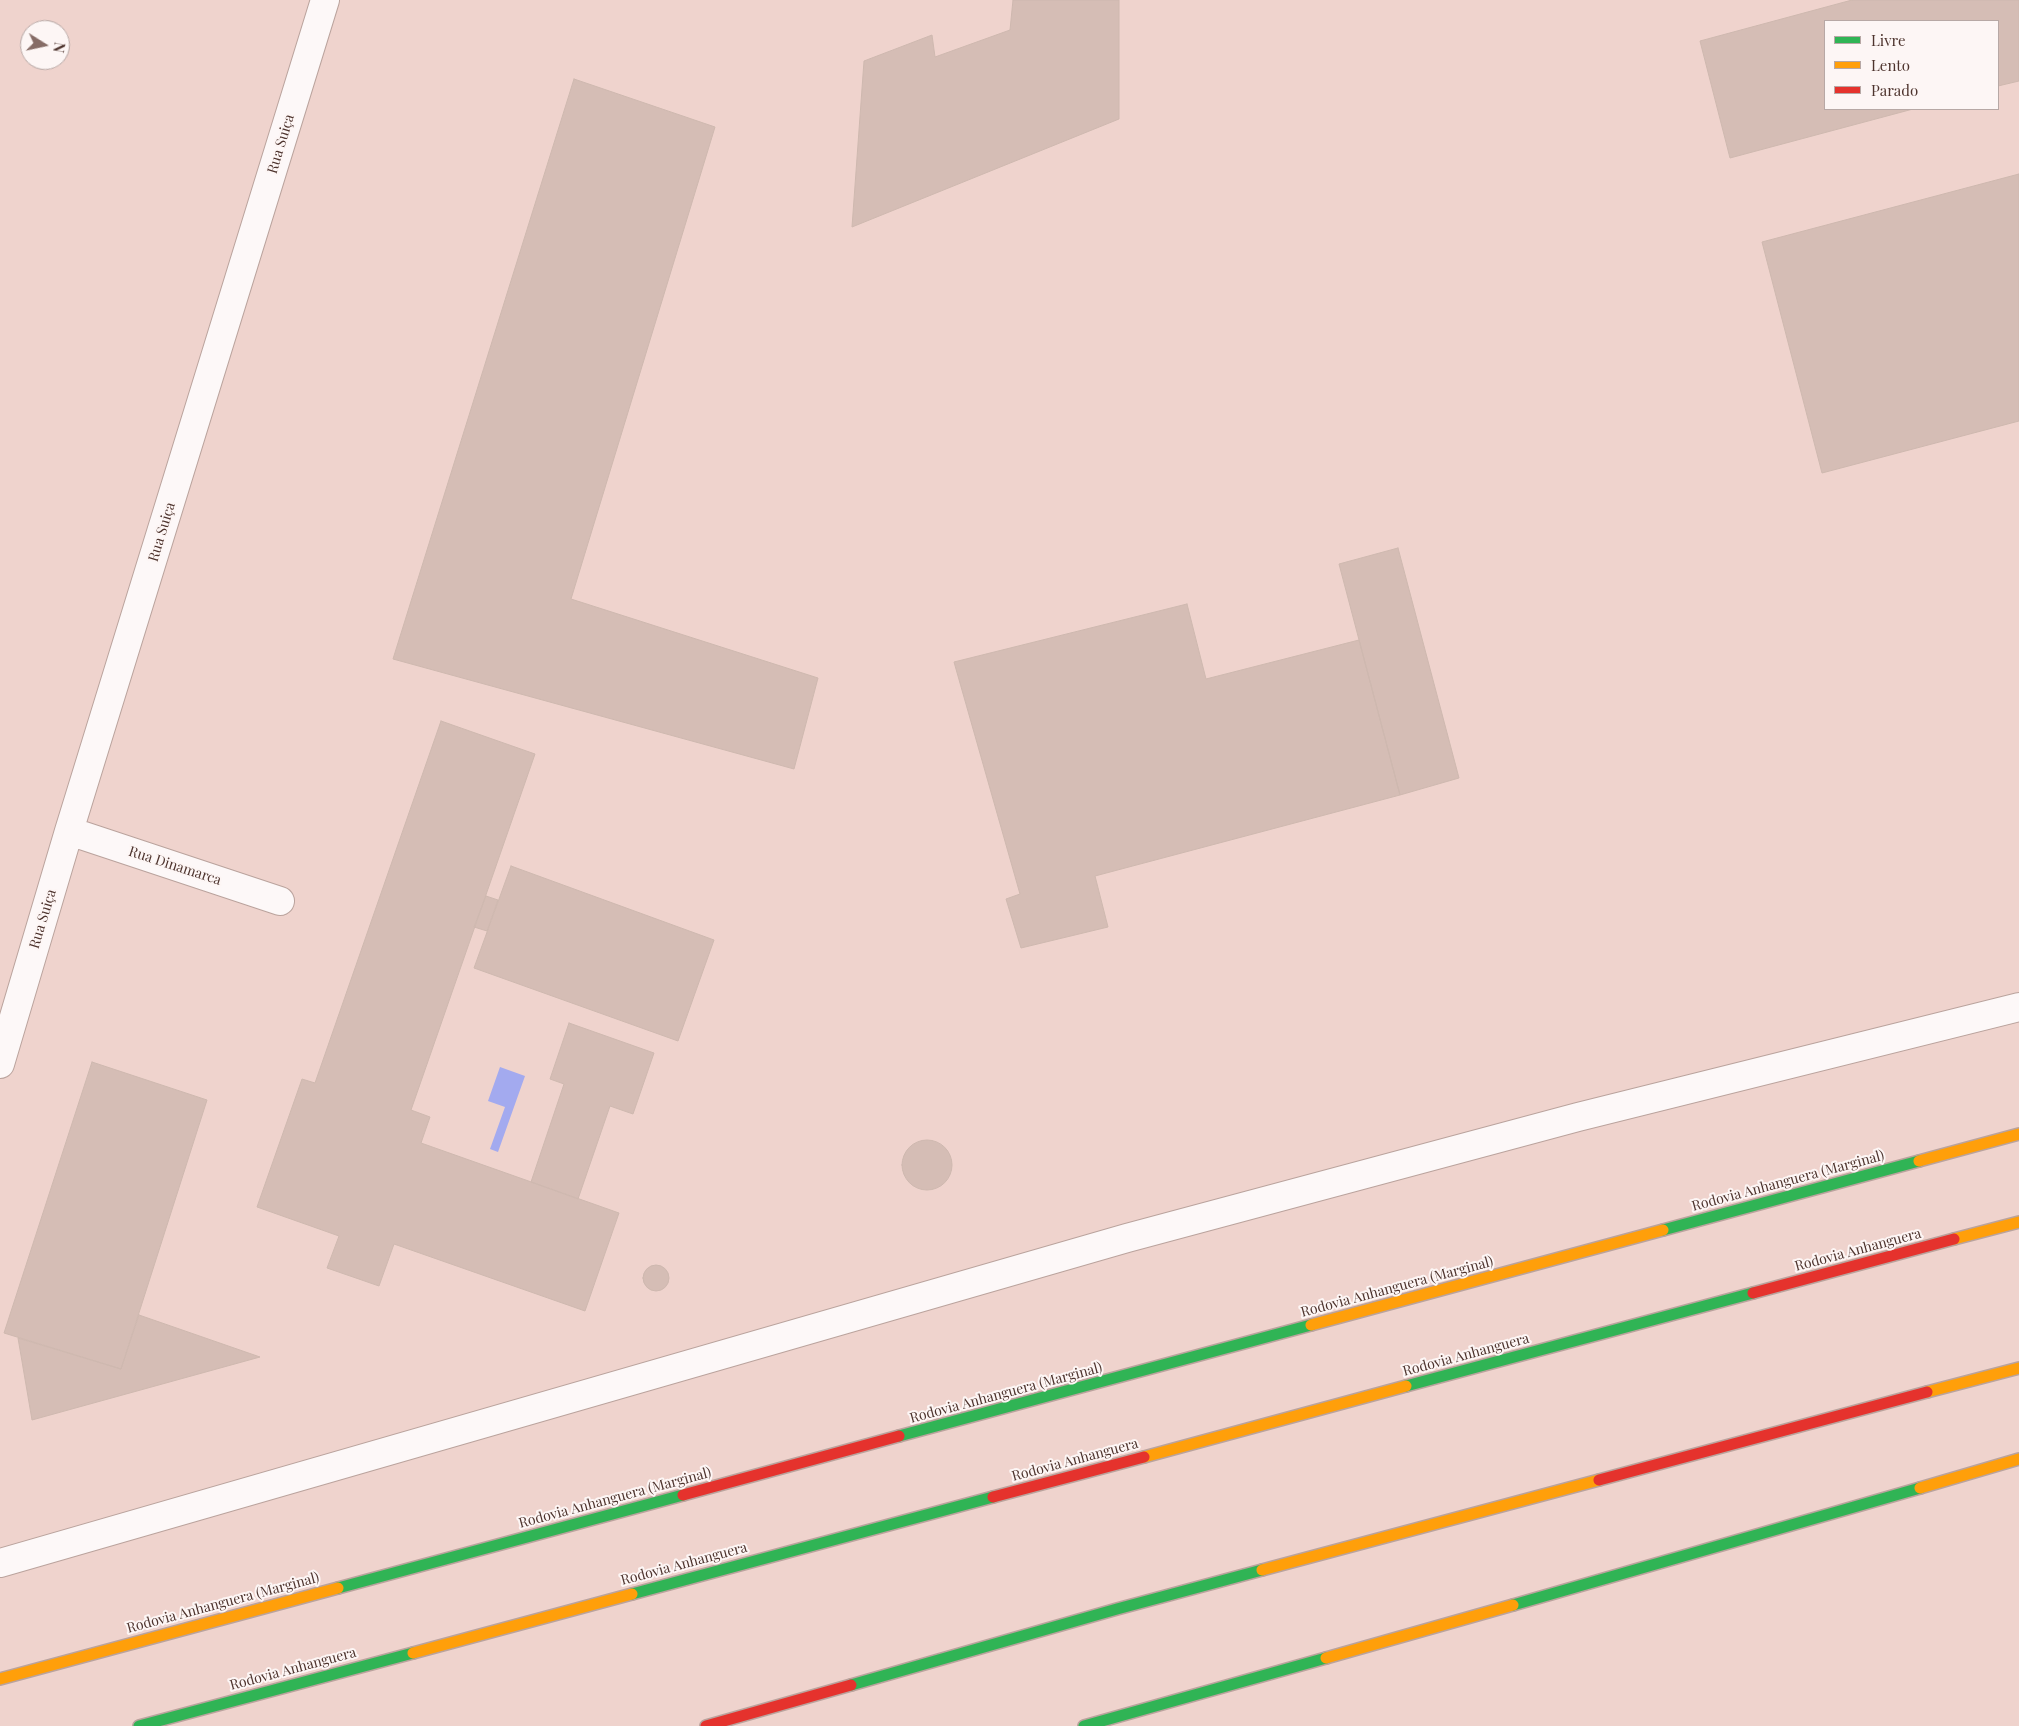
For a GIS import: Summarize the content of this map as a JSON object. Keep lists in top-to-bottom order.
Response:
{
  "streets": {
    "highway": ["Rodovia Anhanguera (Marginal)", "Rodovia Anhanguera"],
    "street": ["Rua Suiça", "Rua Dinamarca"]
  },
  "crossings": [
    ["Rua Suiça", "Rua Dinamarca"]
  ],
  "legend": ["Livre", "Lento", "Parado"],
  "north": "right"
}
